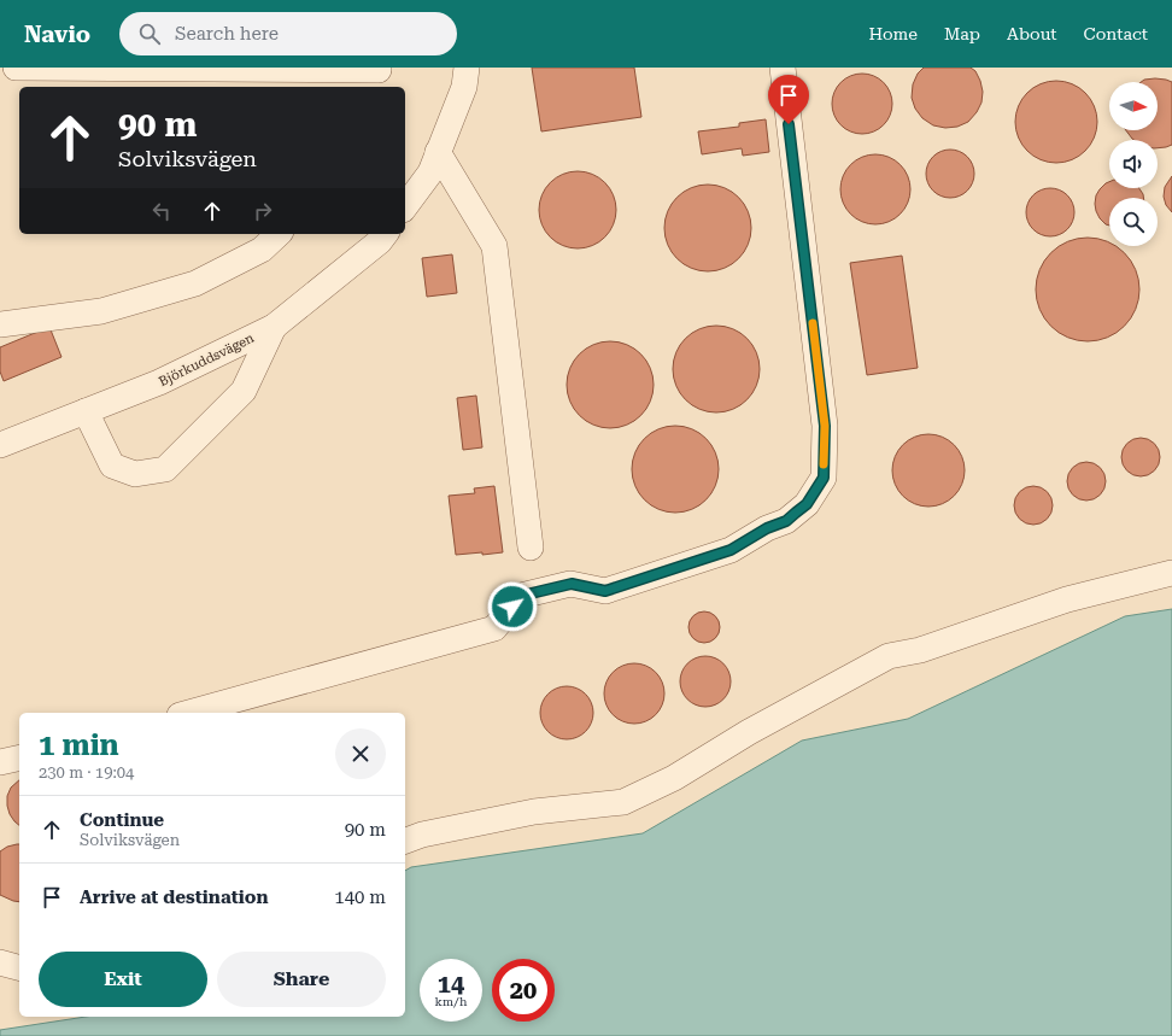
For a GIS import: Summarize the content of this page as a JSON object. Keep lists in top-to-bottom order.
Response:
{
  "streets": {
    "street": ["Björkuddsvägen"]
  },
  "north": "right",
  "page": {
    "header": "Navio",
    "search": "Search here",
    "nav": [
      "Home",
      "Map",
      "About",
      "Contact"
    ],
    "turn": ["90 m", "Solviksvägen"],
    "heading": ["1 min", "230 m · 19:04"],
    "list": [
      {
        "name": "Continue",
        "note": "Solviksvägen",
        "value": "90 m"
      },
      {
        "name": "Arrive at destination",
        "value": "140 m"
      }
    ],
    "buttons": ["Exit", "Share"],
    "speed": "14 km/h",
    "limit": "20"
  }
}
